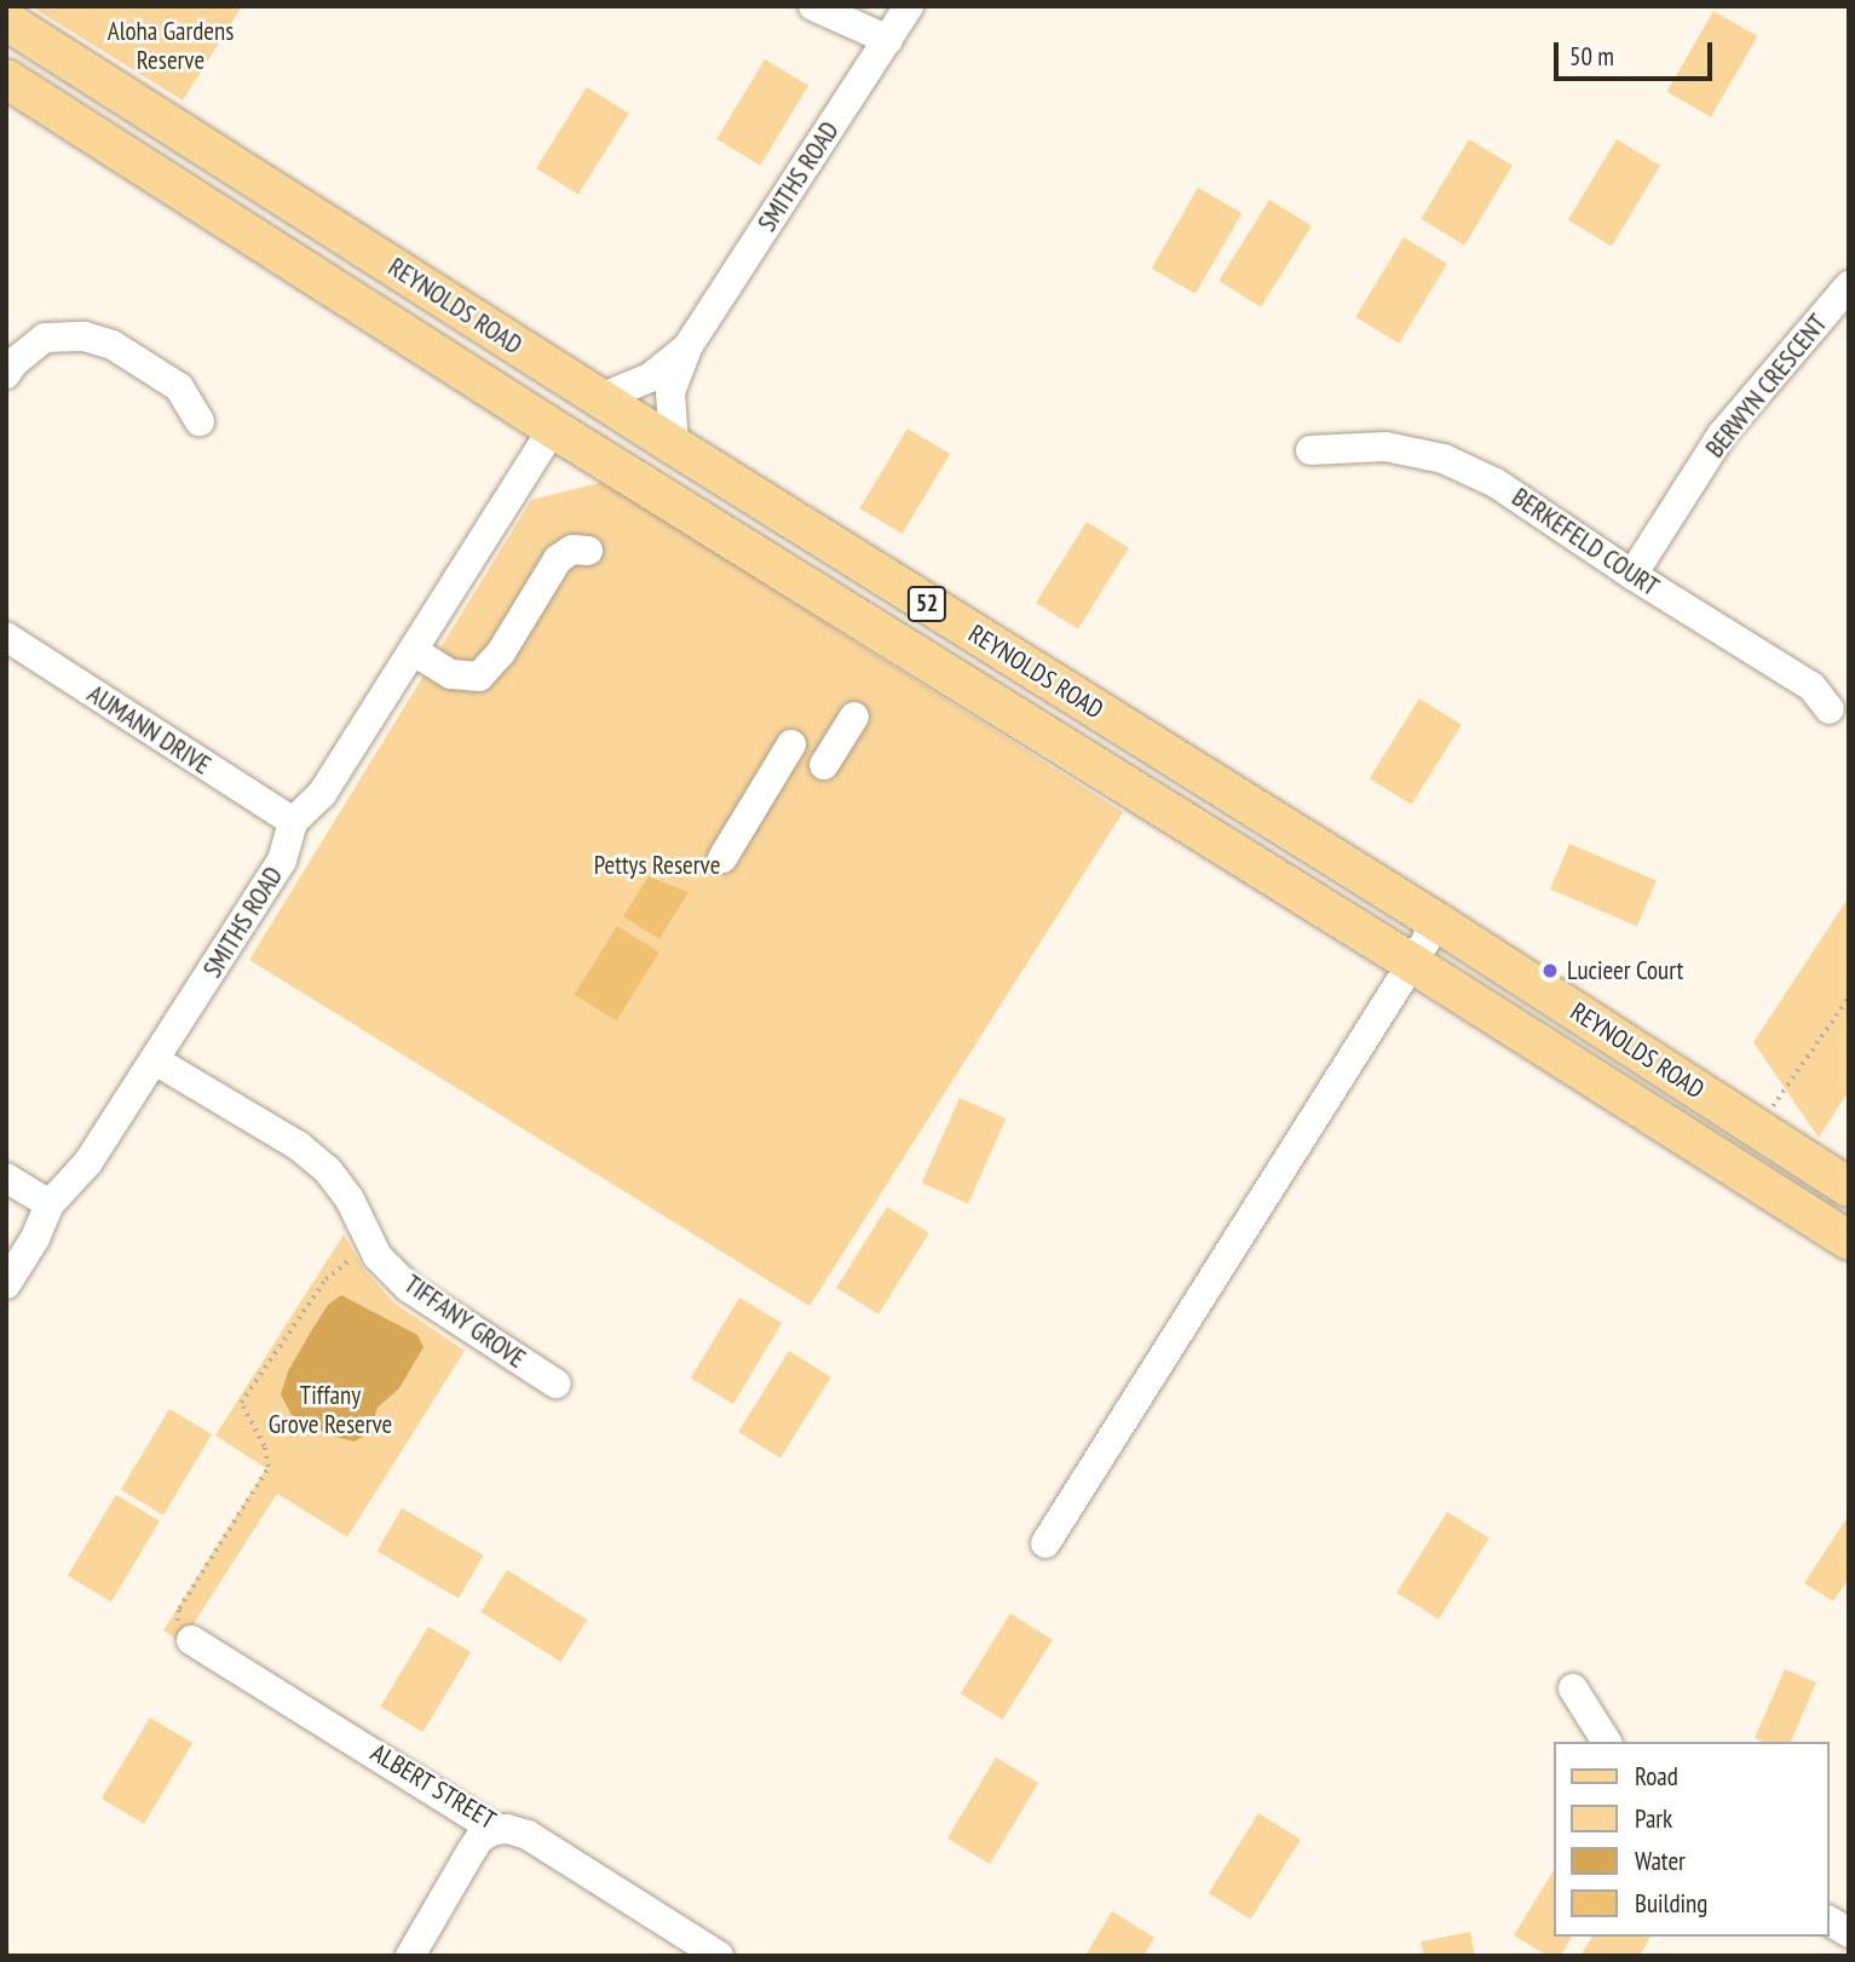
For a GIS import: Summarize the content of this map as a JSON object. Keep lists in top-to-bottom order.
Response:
{
  "streets": {
    "main road": ["REYNOLDS ROAD", "52"],
    "street": [
      "SMITHS ROAD",
      "BERWYN CRESCENT",
      "BERKEFELD COURT",
      "AUMANN DRIVE",
      "TIFFANY GROVE",
      "ALBERT STREET"
    ]
  },
  "crossings": [
    ["SMITHS ROAD", "REYNOLDS ROAD"],
    ["SMITHS ROAD", "AUMANN DRIVE"],
    ["SMITHS ROAD", "TIFFANY GROVE"],
    ["BERWYN CRESCENT", "BERKEFELD COURT"]
  ],
  "parks": ["Aloha Gardens Reserve", "Pettys Reserve", "Tiffany Grove Reserve"],
  "places": ["Lucieer Court"],
  "legend": [
    "Road",
    "Park",
    "Water",
    "Building"
  ],
  "scale_bar": "50 m"
}
